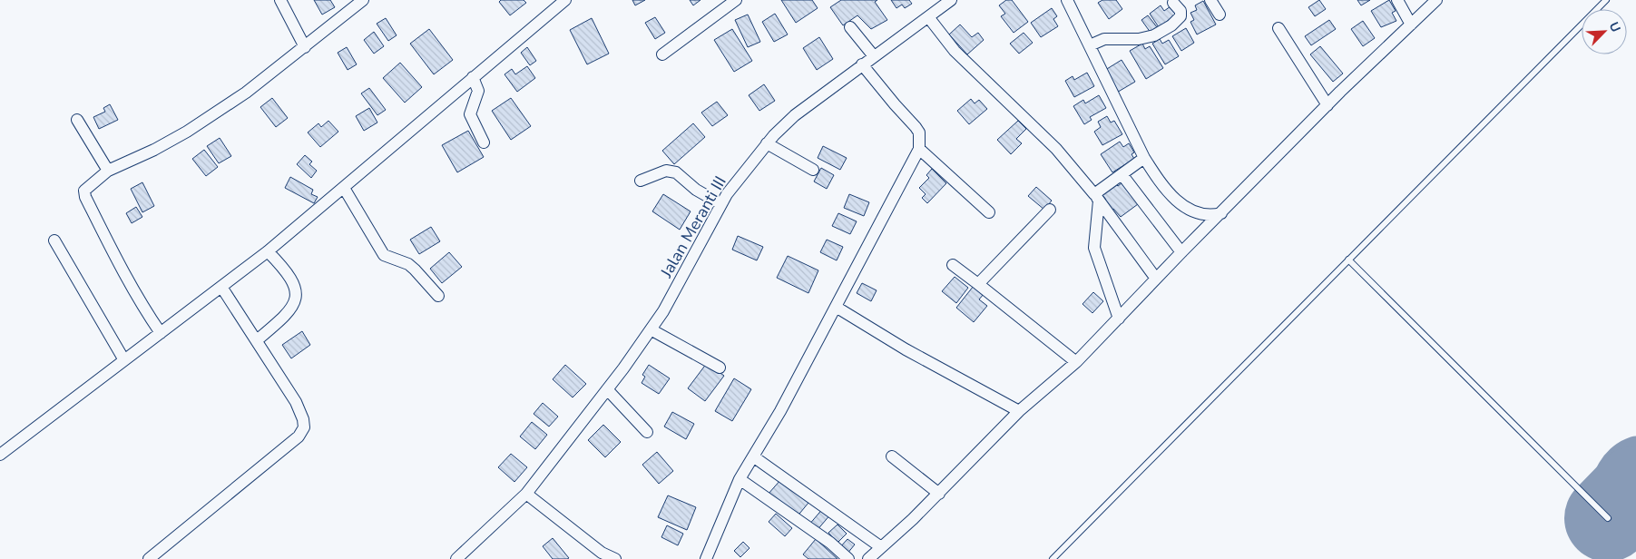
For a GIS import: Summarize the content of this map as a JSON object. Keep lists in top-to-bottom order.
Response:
{
  "streets": {
    "street": ["Jalan Meranti III"]
  },
  "north": "top right"
}
